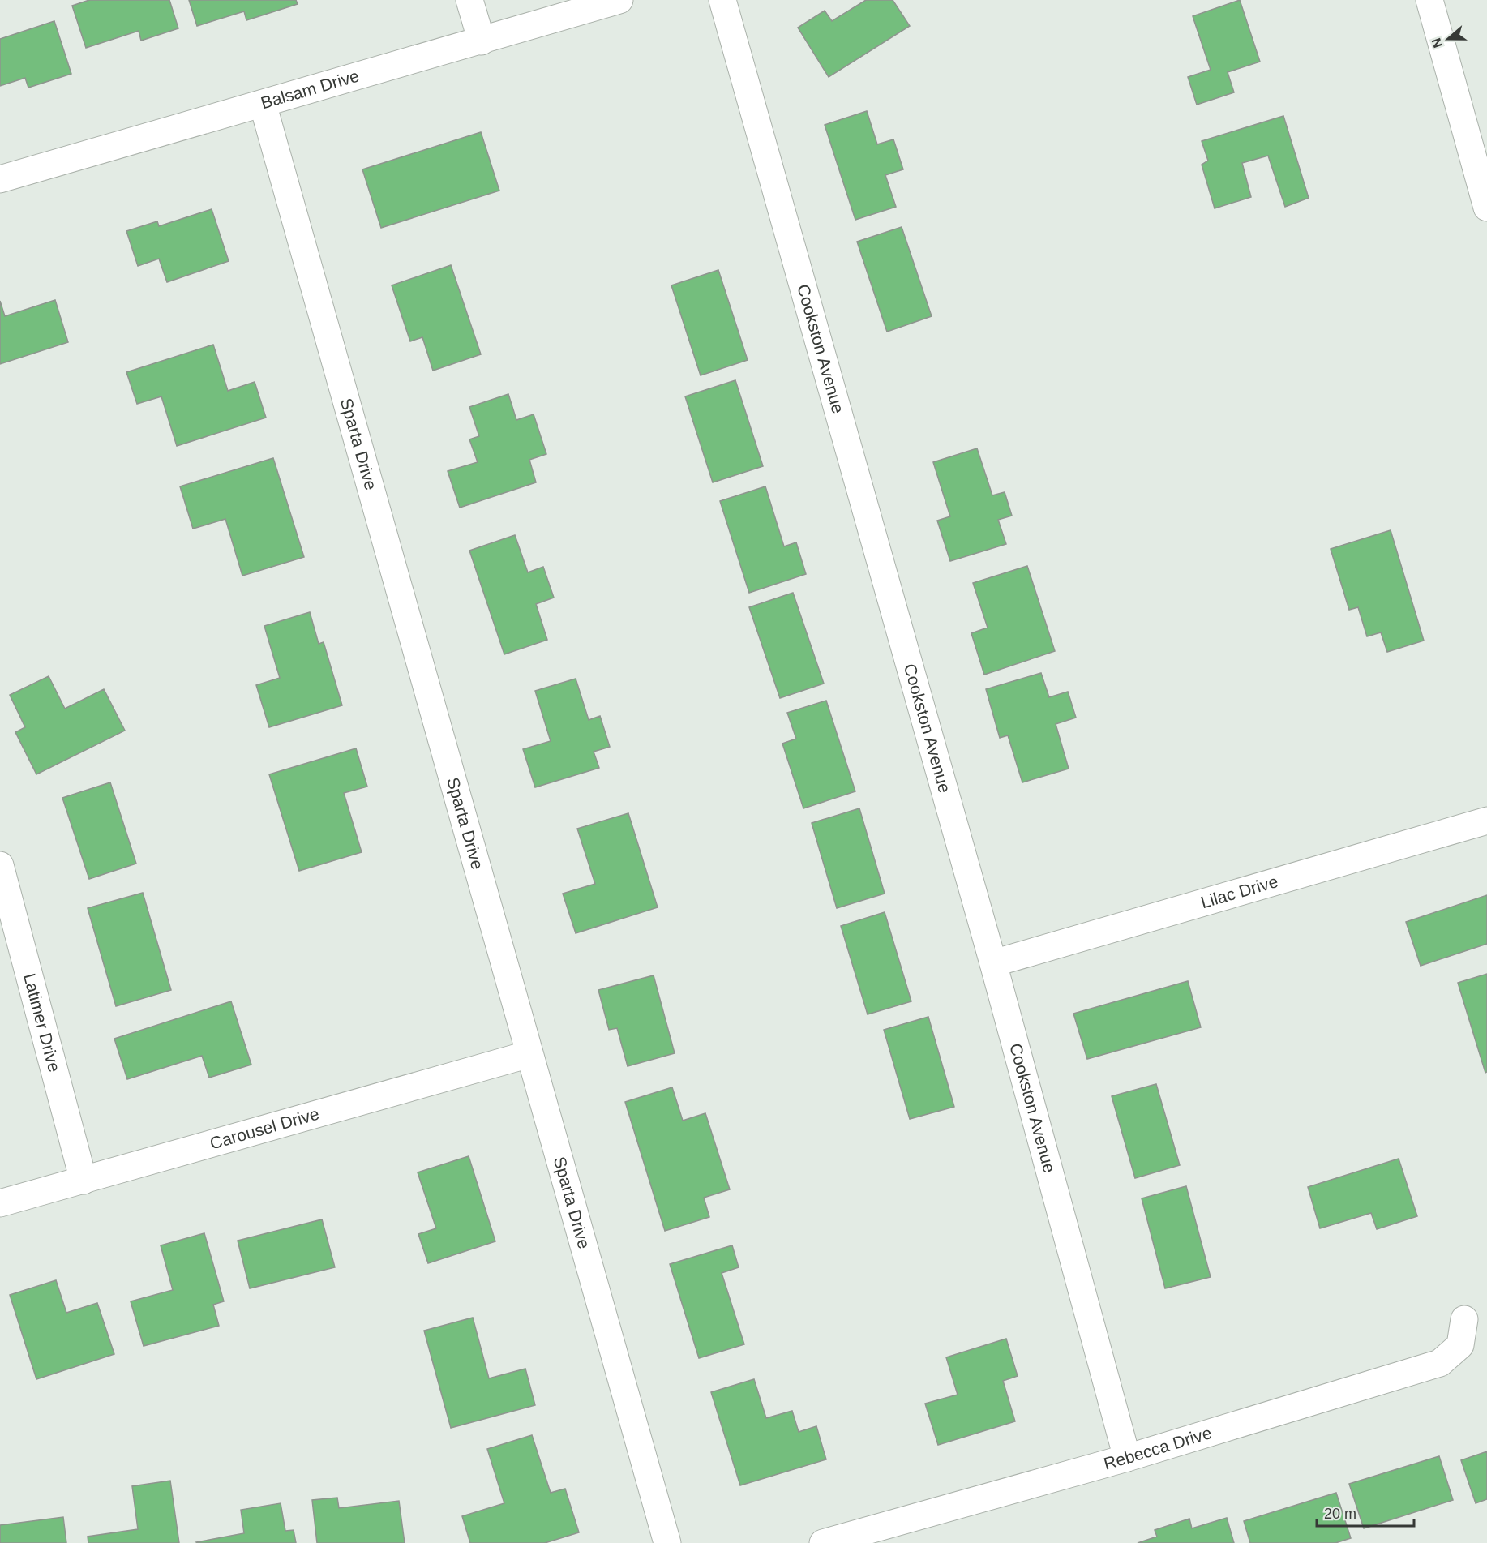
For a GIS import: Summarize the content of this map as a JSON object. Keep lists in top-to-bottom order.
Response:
{
  "streets": {
    "street": [
      "Balsam Drive",
      "Cookston Avenue",
      "Sparta Drive",
      "Lilac Drive",
      "Latimer Drive",
      "Carousel Drive",
      "Rebecca Drive"
    ]
  },
  "crossings": [
    ["Balsam Drive", "Sparta Drive"],
    ["Cookston Avenue", "Lilac Drive"],
    ["Cookston Avenue", "Rebecca Drive"],
    ["Sparta Drive", "Carousel Drive"],
    ["Latimer Drive", "Carousel Drive"]
  ],
  "scale_bar": "20 m",
  "north": "left"
}
